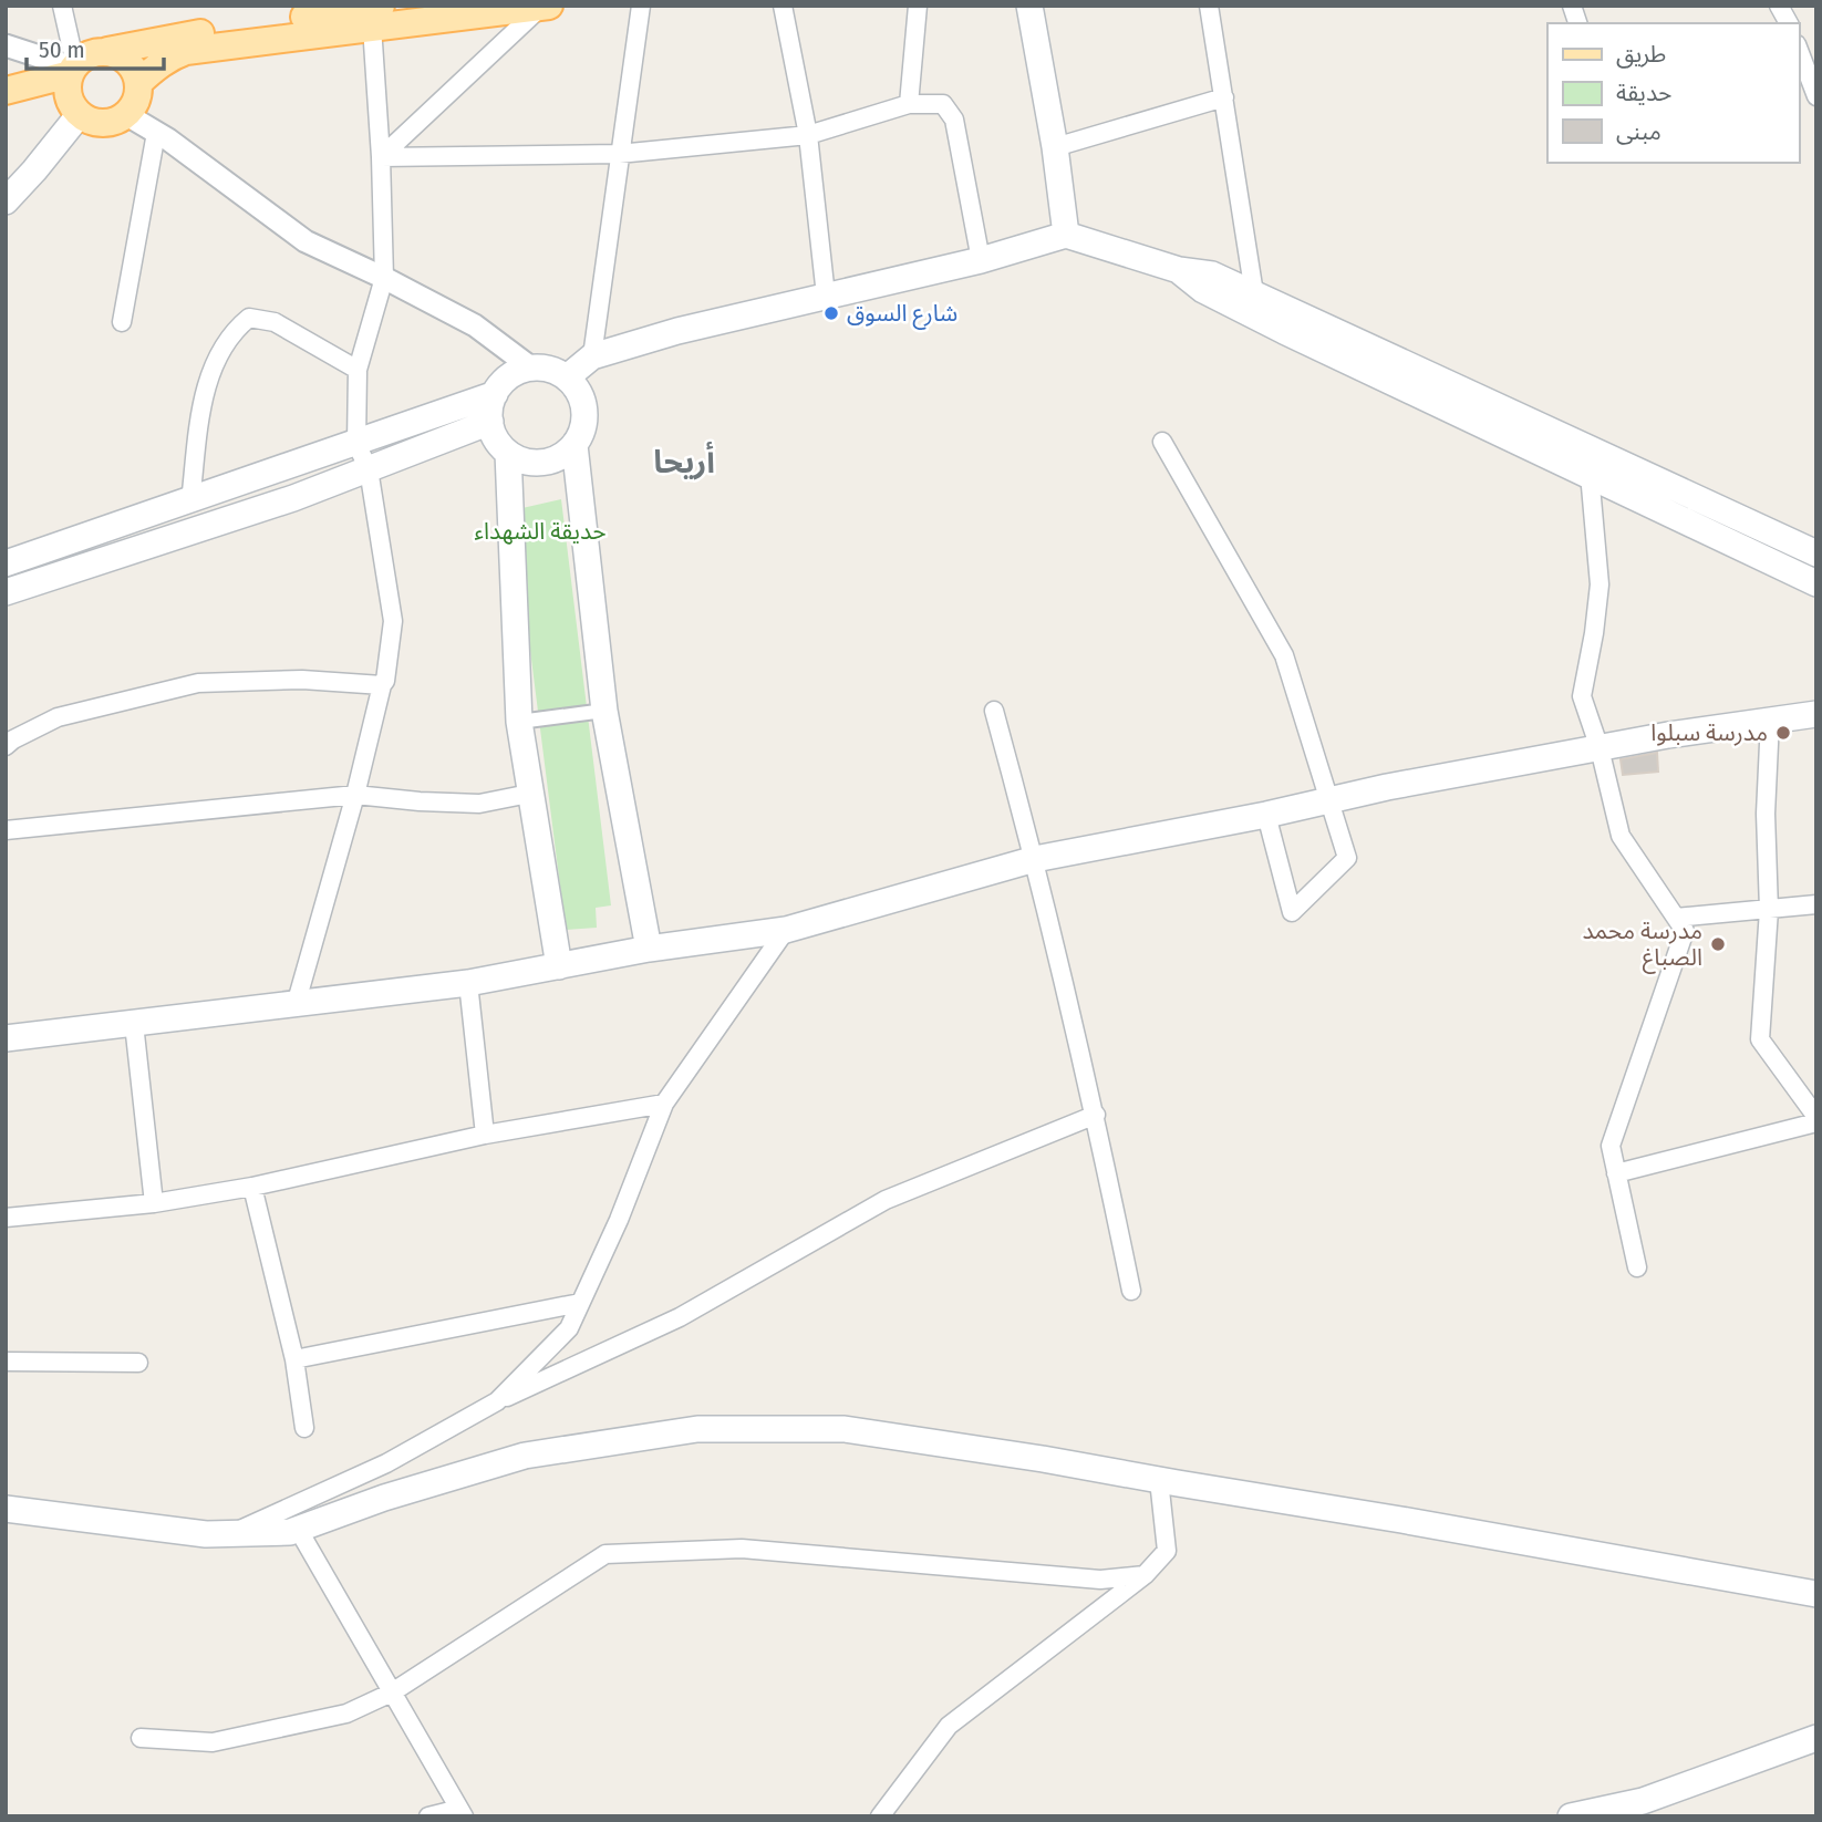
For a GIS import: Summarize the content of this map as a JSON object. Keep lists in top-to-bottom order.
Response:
{
  "districts": ["أريحا"],
  "parks": ["حديقة الشهداء"],
  "places": ["شارع السوق", "مدرسة سبلوا", "مدرسة محمد الصباغ"],
  "legend": ["طريق", "حديقة", "مبنى"],
  "scale_bar": "50 m"
}
